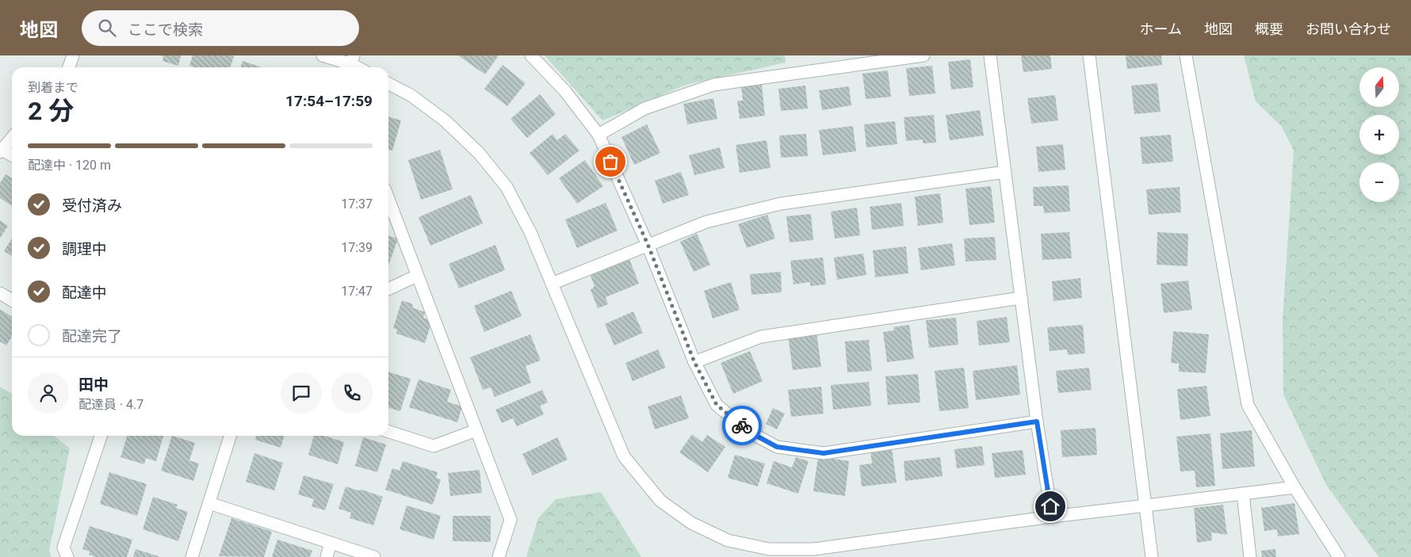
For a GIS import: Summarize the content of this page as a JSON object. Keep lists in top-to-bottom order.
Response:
{
  "north": "top",
  "page": {
    "header": "地図",
    "search": "ここで検索",
    "nav": [
      "ホーム",
      "地図",
      "概要",
      "お問い合わせ"
    ],
    "map_buttons": ["+", "−"],
    "heading": ["2 分", "到着まで", "17:54–17:59"],
    "panel": ["田中", "配達員 · 4.7"],
    "bar": "配達中 · 120 m",
    "list": [
      ["受付済み", "17:37"],
      ["調理中", "17:39"],
      ["配達中", "17:47"],
      "配達完了"
    ]
  }
}
